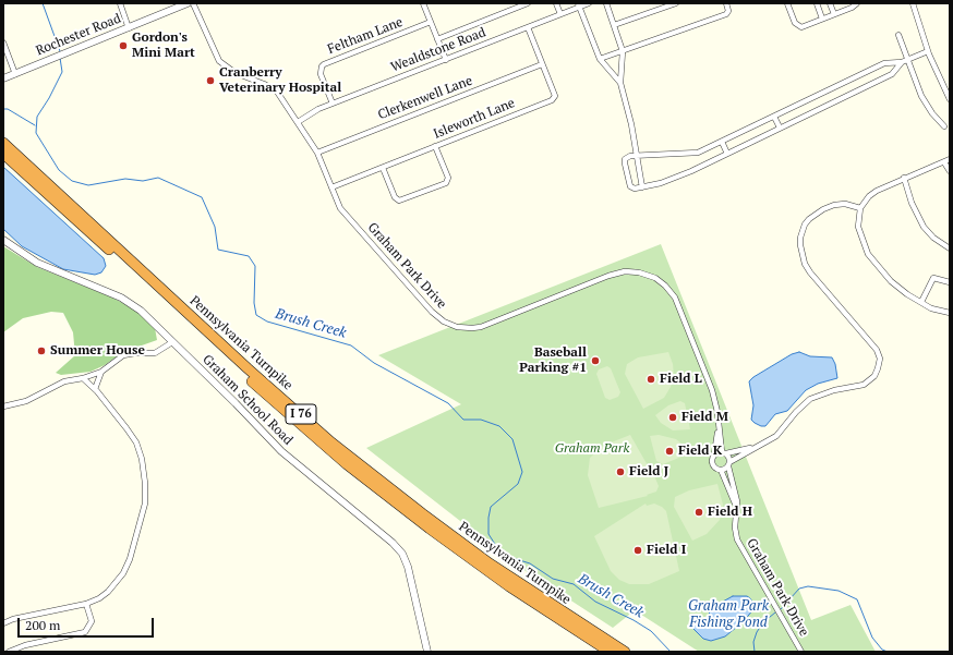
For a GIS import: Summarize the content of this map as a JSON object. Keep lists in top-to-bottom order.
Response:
{
  "streets": {
    "highway": ["Pennsylvania Turnpike", "I 76"],
    "street": [
      "Rochester Road",
      "Feltham Lane",
      "Wealdstone Road",
      "Clerkenwell Lane",
      "Isleworth Lane",
      "Graham Park Drive",
      "Graham School Road"
    ]
  },
  "crossings": [
    ["Feltham Lane", "Wealdstone Road"],
    ["Wealdstone Road", "Isleworth Lane"],
    ["Wealdstone Road", "Graham Park Drive"],
    ["Clerkenwell Lane", "Isleworth Lane"],
    ["Clerkenwell Lane", "Graham Park Drive"],
    ["Isleworth Lane", "Graham Park Drive"]
  ],
  "water": ["Brush Creek", "Graham Park Fishing Pond"],
  "parks": ["Graham Park"],
  "places": [
    "Gordon's Mini Mart",
    "Cranberry Veterinary Hospital",
    "Summer House",
    "Baseball Parking #1",
    "Field L",
    "Field M",
    "Field K",
    "Field J",
    "Field H",
    "Field I"
  ],
  "scale_bar": "200 m"
}
